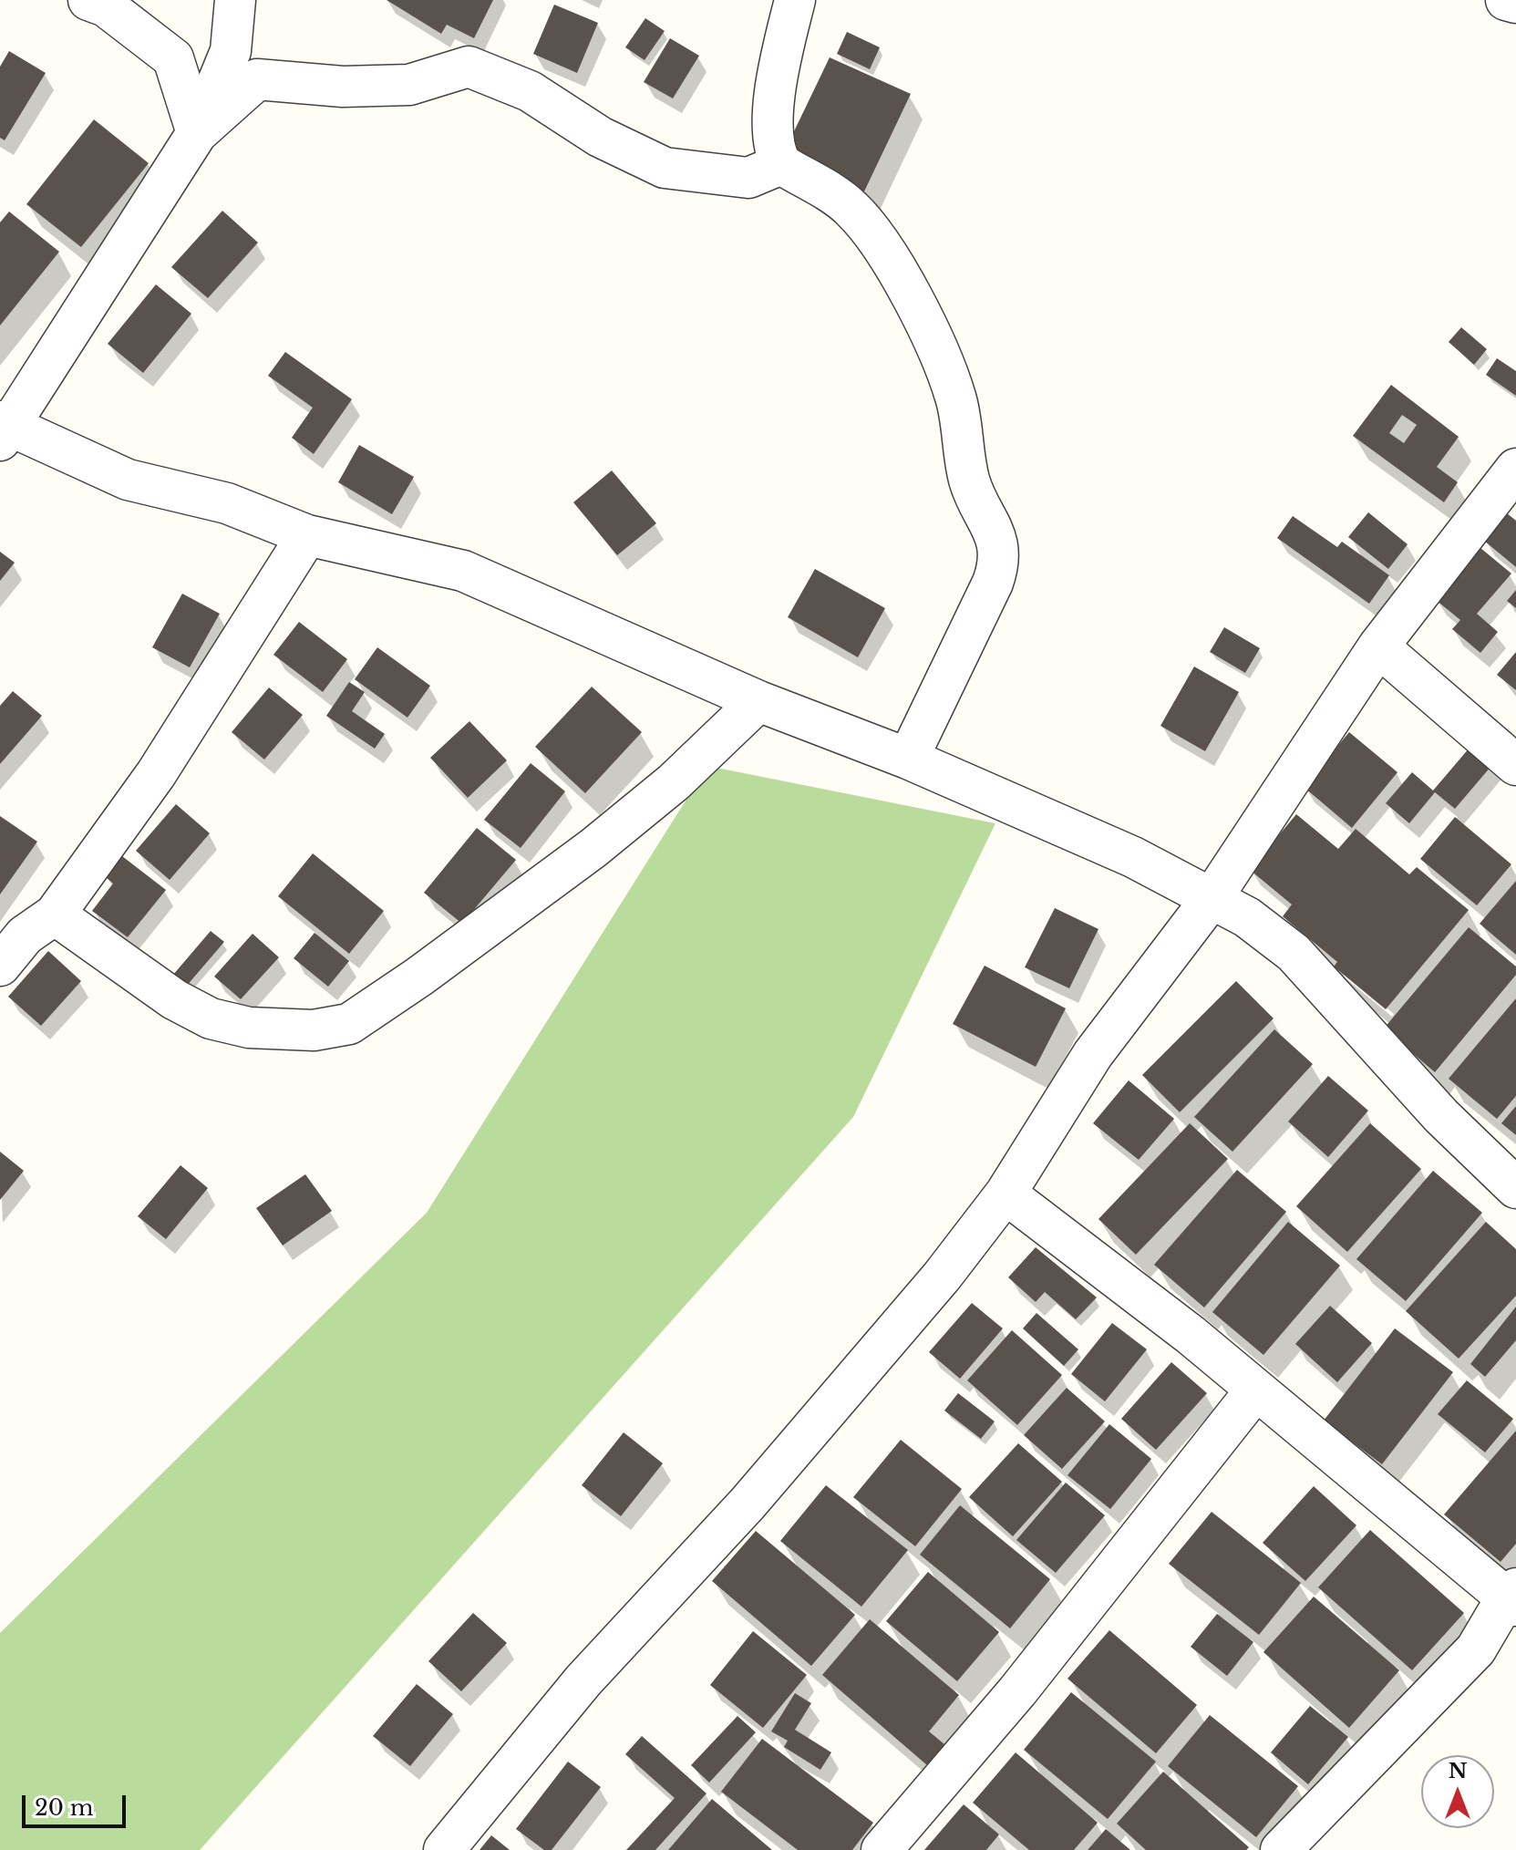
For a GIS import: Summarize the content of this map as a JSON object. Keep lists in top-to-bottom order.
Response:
{
  "scale_bar": "20 m",
  "north": "top"
}
